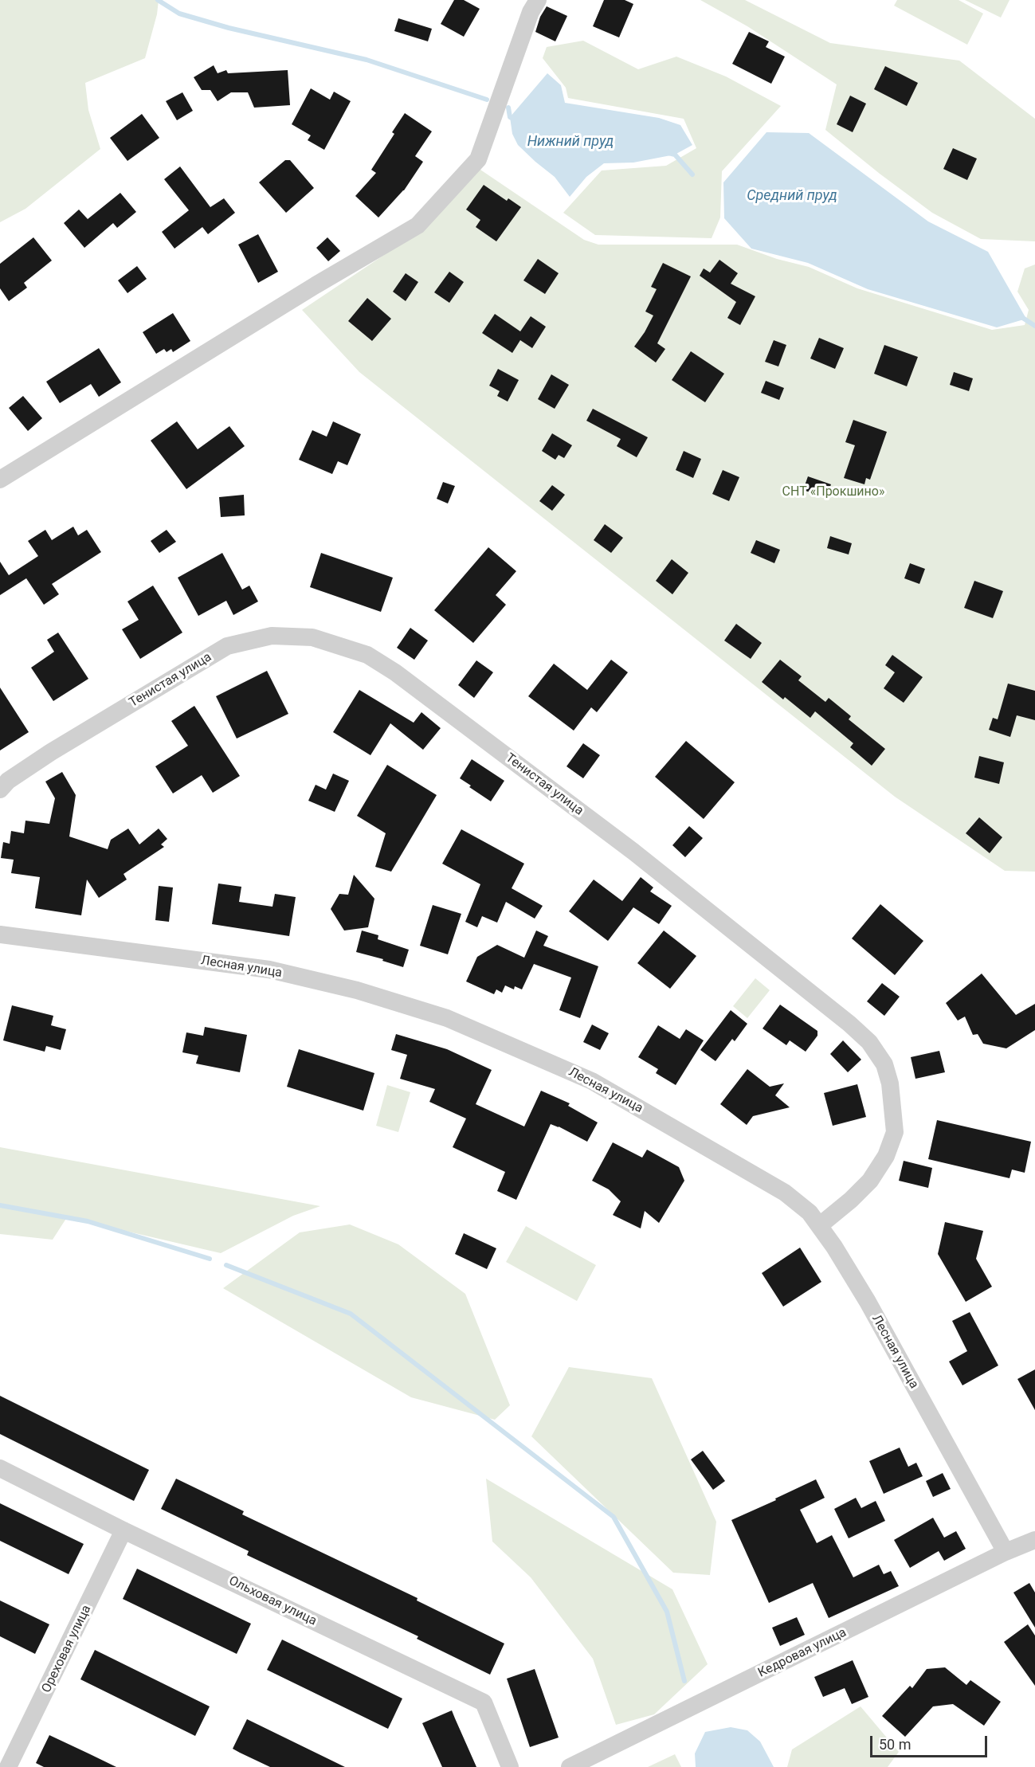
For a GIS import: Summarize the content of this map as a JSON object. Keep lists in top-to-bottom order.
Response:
{
  "streets": {
    "street": [
      "Тенистая улица",
      "Лесная улица",
      "Ольховая улица",
      "Ореховая улица",
      "Кедровая улица"
    ]
  },
  "crossings": [
    ["Тенистая улица", "Лесная улица"],
    ["Лесная улица", "Кедровая улица"],
    ["Ольховая улица", "Ореховая улица"]
  ],
  "water": ["Нижний пруд", "Средний пруд"],
  "parks": ["СНТ «Прокшино»"],
  "scale_bar": "50 m"
}
